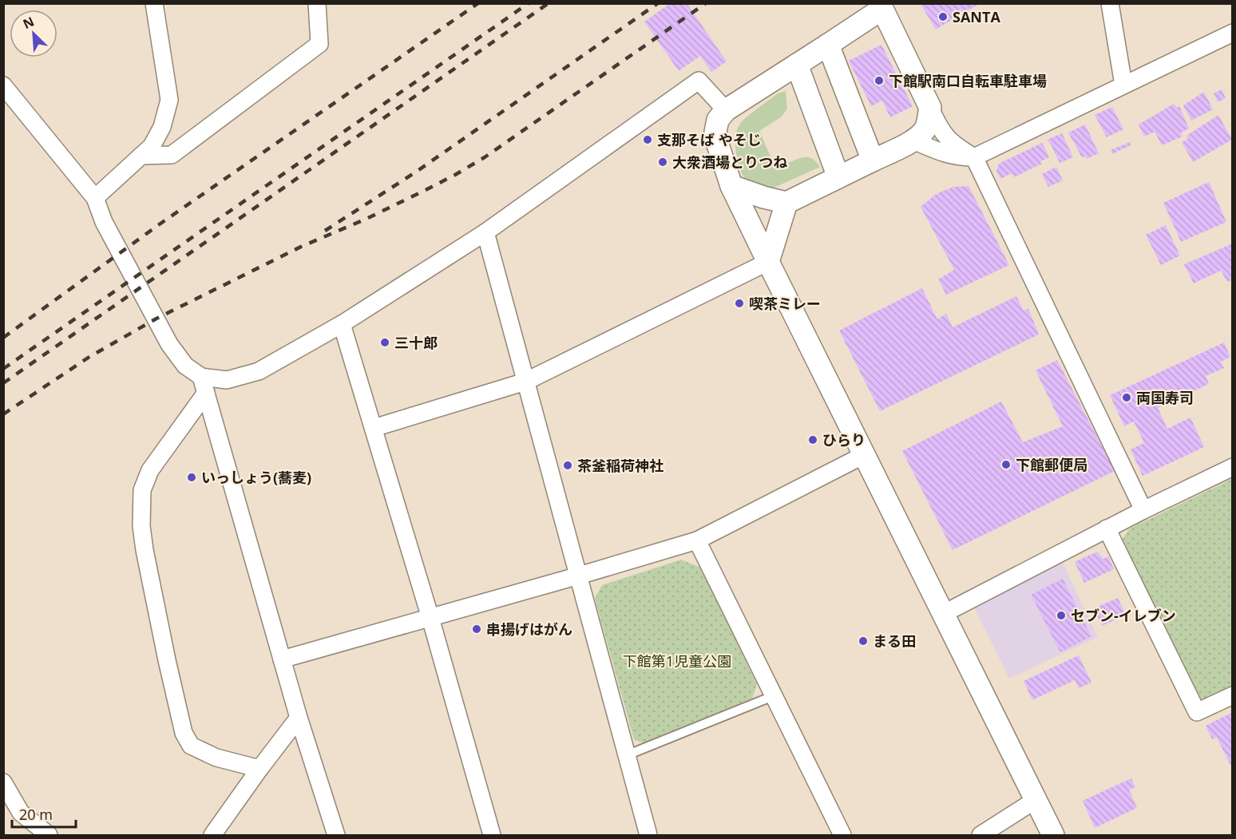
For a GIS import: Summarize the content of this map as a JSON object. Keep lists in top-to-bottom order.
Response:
{
  "parks": ["下館第1児童公園"],
  "places": [
    "SANTA",
    "下館駅南口自転車駐車場",
    "支那そば やそじ",
    "大衆酒場とりつね",
    "喫茶ミレー",
    "三十郎",
    "両国寿司",
    "ひらり",
    "下館郵便局",
    "茶釜稲荷神社",
    "いっしょう(蕎麦)",
    "セブン-イレブン",
    "串揚げはがん",
    "まる田"
  ],
  "scale_bar": "20 m",
  "north": "top left"
}
